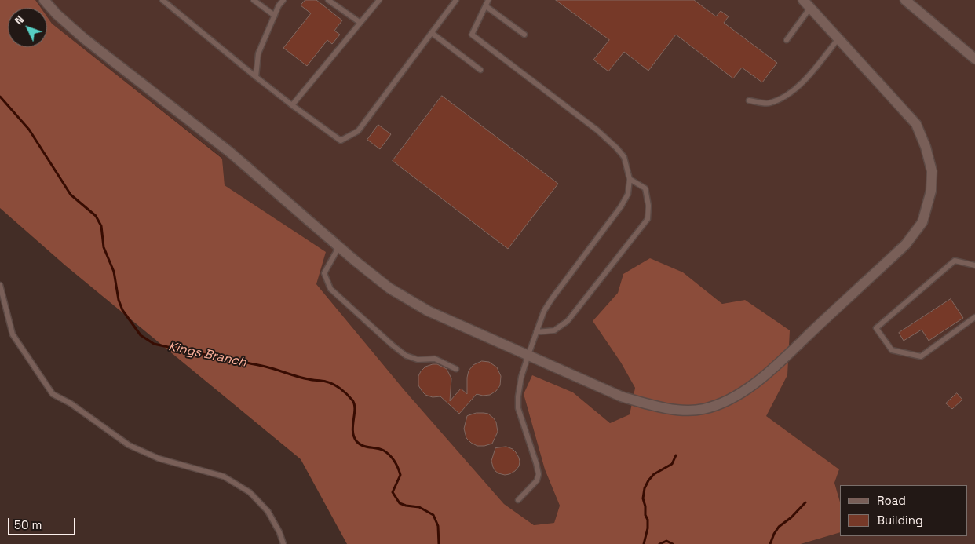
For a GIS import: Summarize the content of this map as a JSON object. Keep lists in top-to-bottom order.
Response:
{
  "water": ["Kings Branch"],
  "legend": ["Road", "Building"],
  "scale_bar": "50 m",
  "north": "top left"
}
